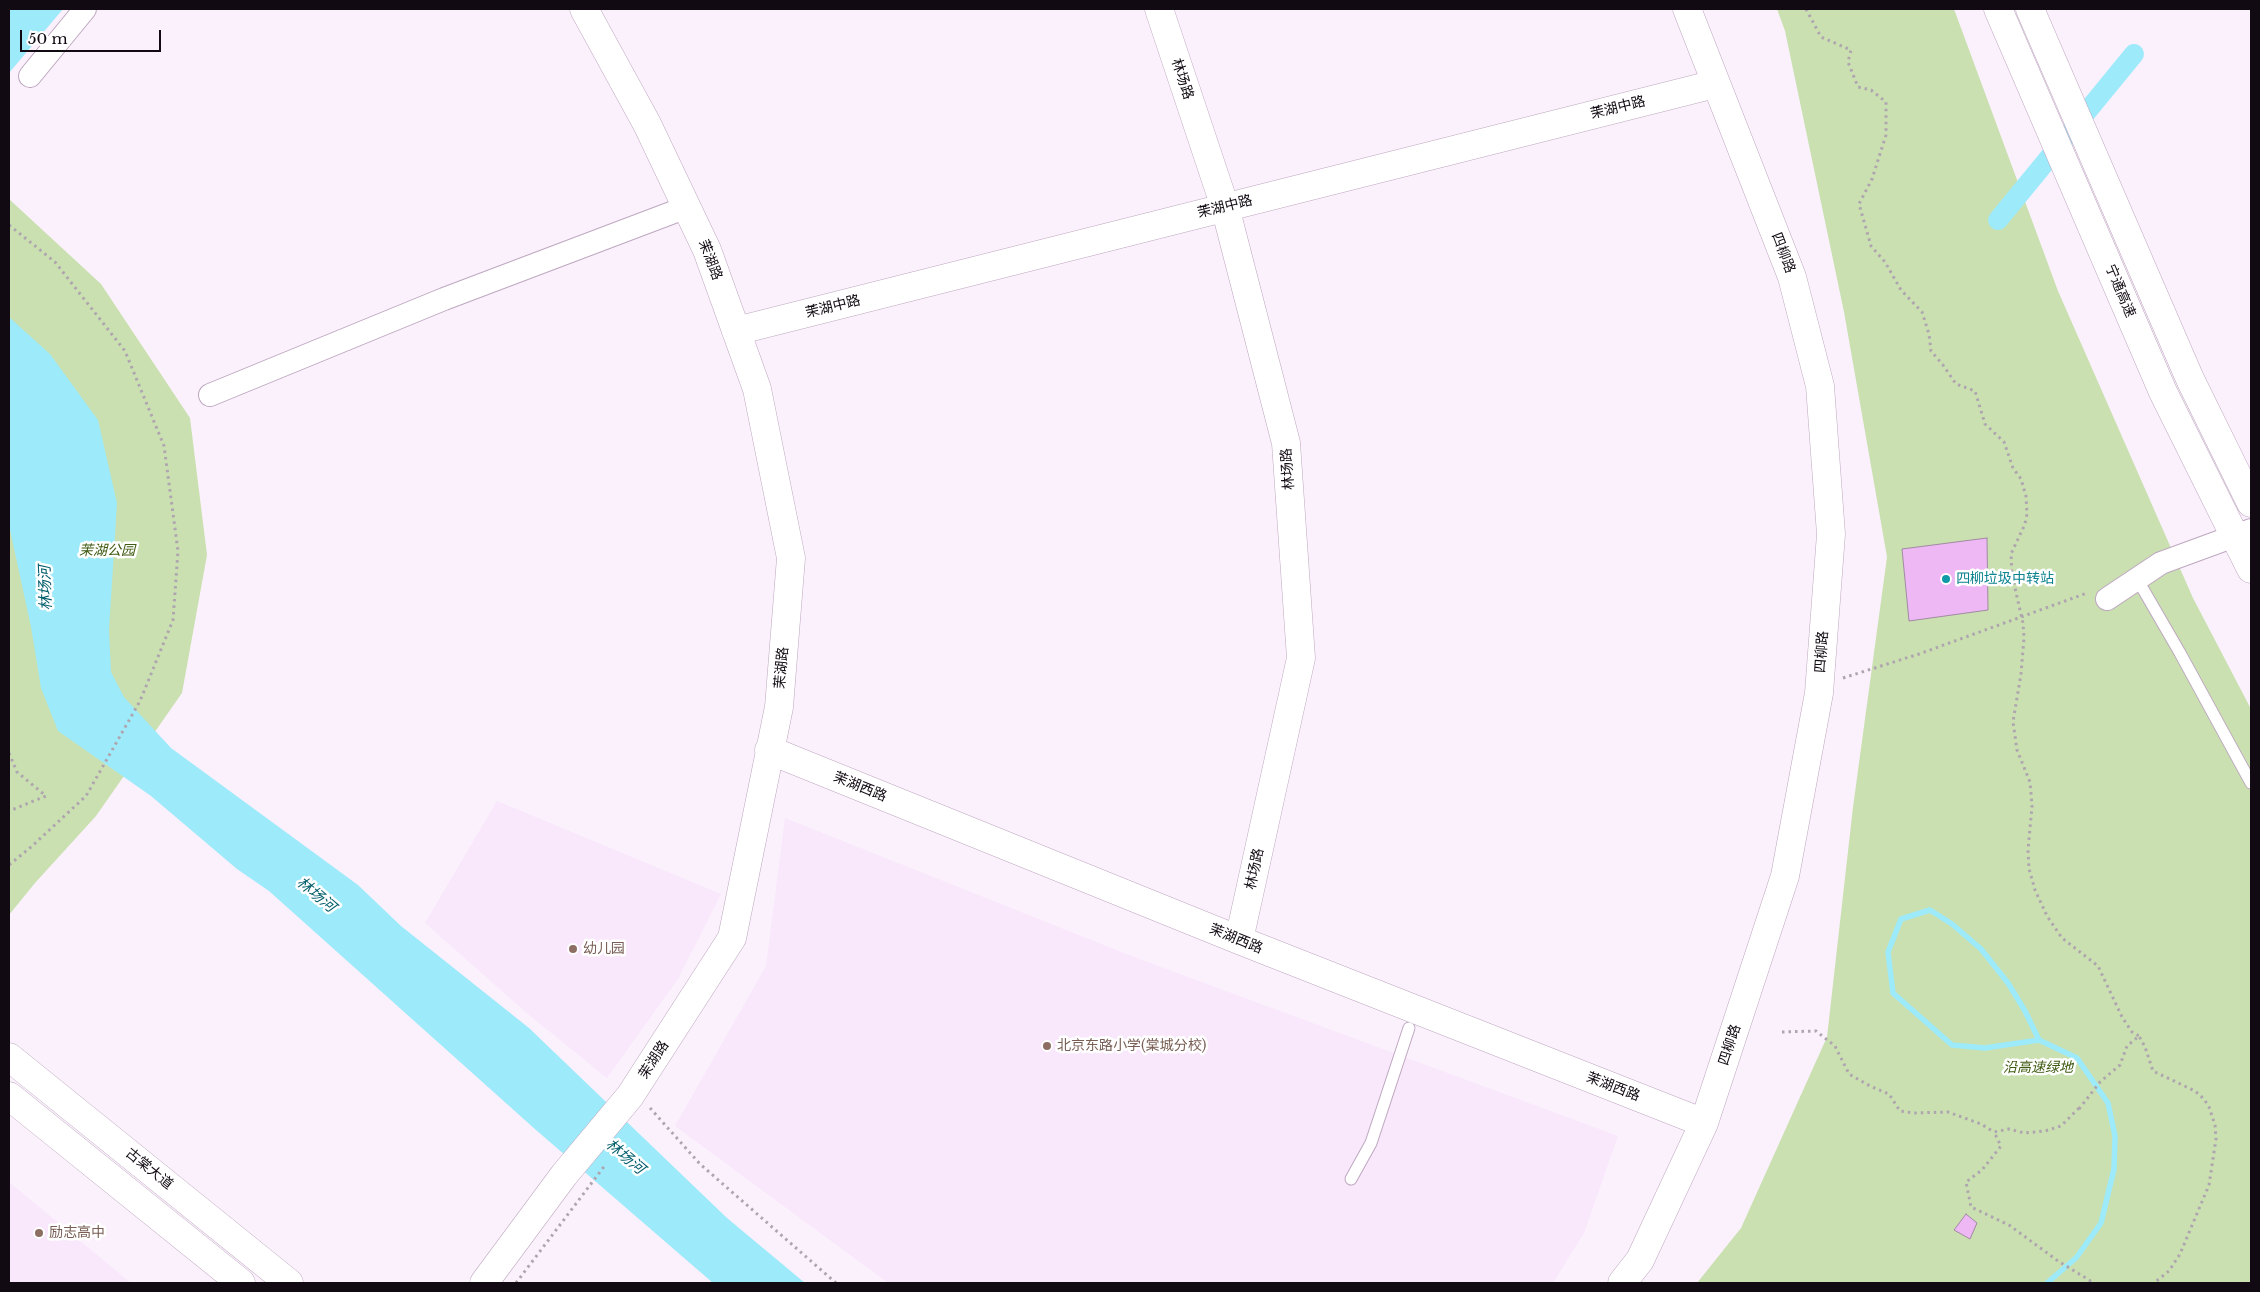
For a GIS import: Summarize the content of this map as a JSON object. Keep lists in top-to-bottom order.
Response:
{
  "streets": {
    "main road": [
      "林场路",
      "茉湖中路",
      "四柳路",
      "茉湖路",
      "宁通高速",
      "茉湖西路",
      "古棠大道"
    ]
  },
  "crossings": [
    ["林场路", "茉湖中路"],
    ["林场路", "茉湖西路"],
    ["茉湖中路", "四柳路"],
    ["茉湖中路", "茉湖路"],
    ["四柳路", "茉湖西路"],
    ["茉湖路", "茉湖西路"]
  ],
  "water": ["林场河"],
  "parks": ["茉湖公园", "沿高速绿地"],
  "places": [
    "四柳垃圾中转站",
    "幼儿园",
    "北京东路小学(棠城分校)",
    "励志高中"
  ],
  "scale_bar": "50 m"
}
